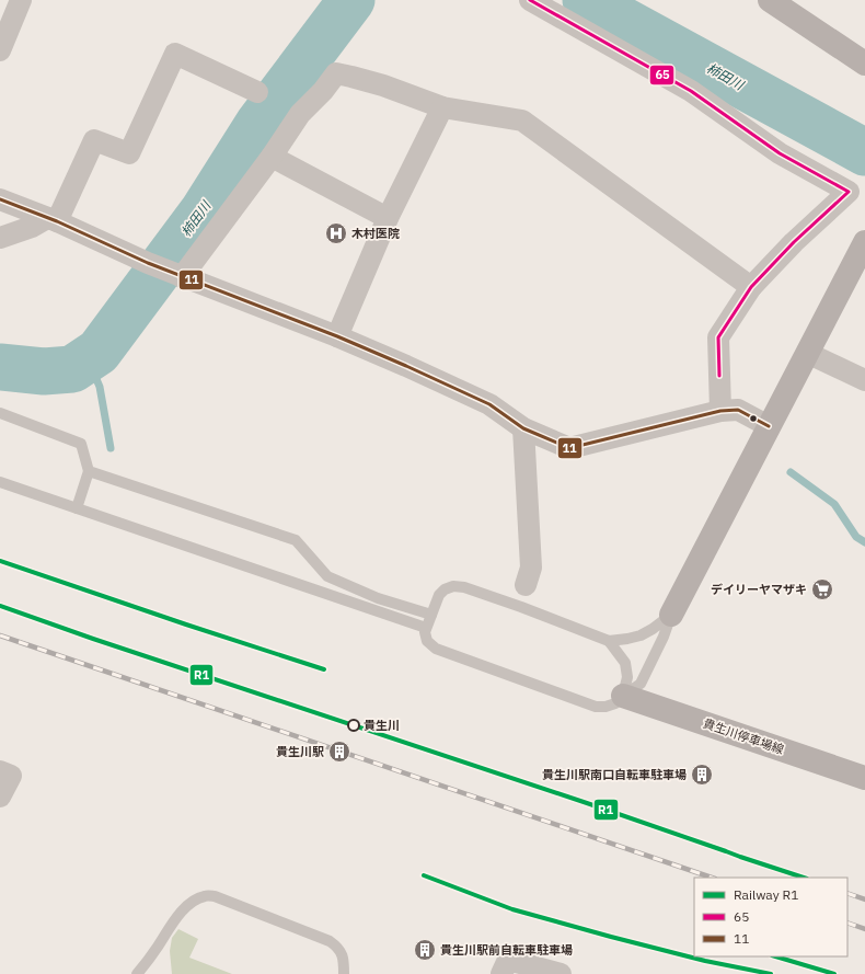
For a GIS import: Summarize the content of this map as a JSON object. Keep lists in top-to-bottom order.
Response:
{
  "streets": {
    "street": ["貴生川停車場線"]
  },
  "water": ["柿田川"],
  "places": {
    "hospital": ["木村医院"],
    "supermarket": ["デイリーヤマザキ"],
    "other": ["貴生川"],
    "building": ["貴生川駅", "貴生川駅南口自転車駐車場", "貴生川駅前自転車駐車場"]
  },
  "lines": ["transit line 65", "transit line 11", "rail line R1"],
  "legend": ["Railway R1", "65", "11"]
}
